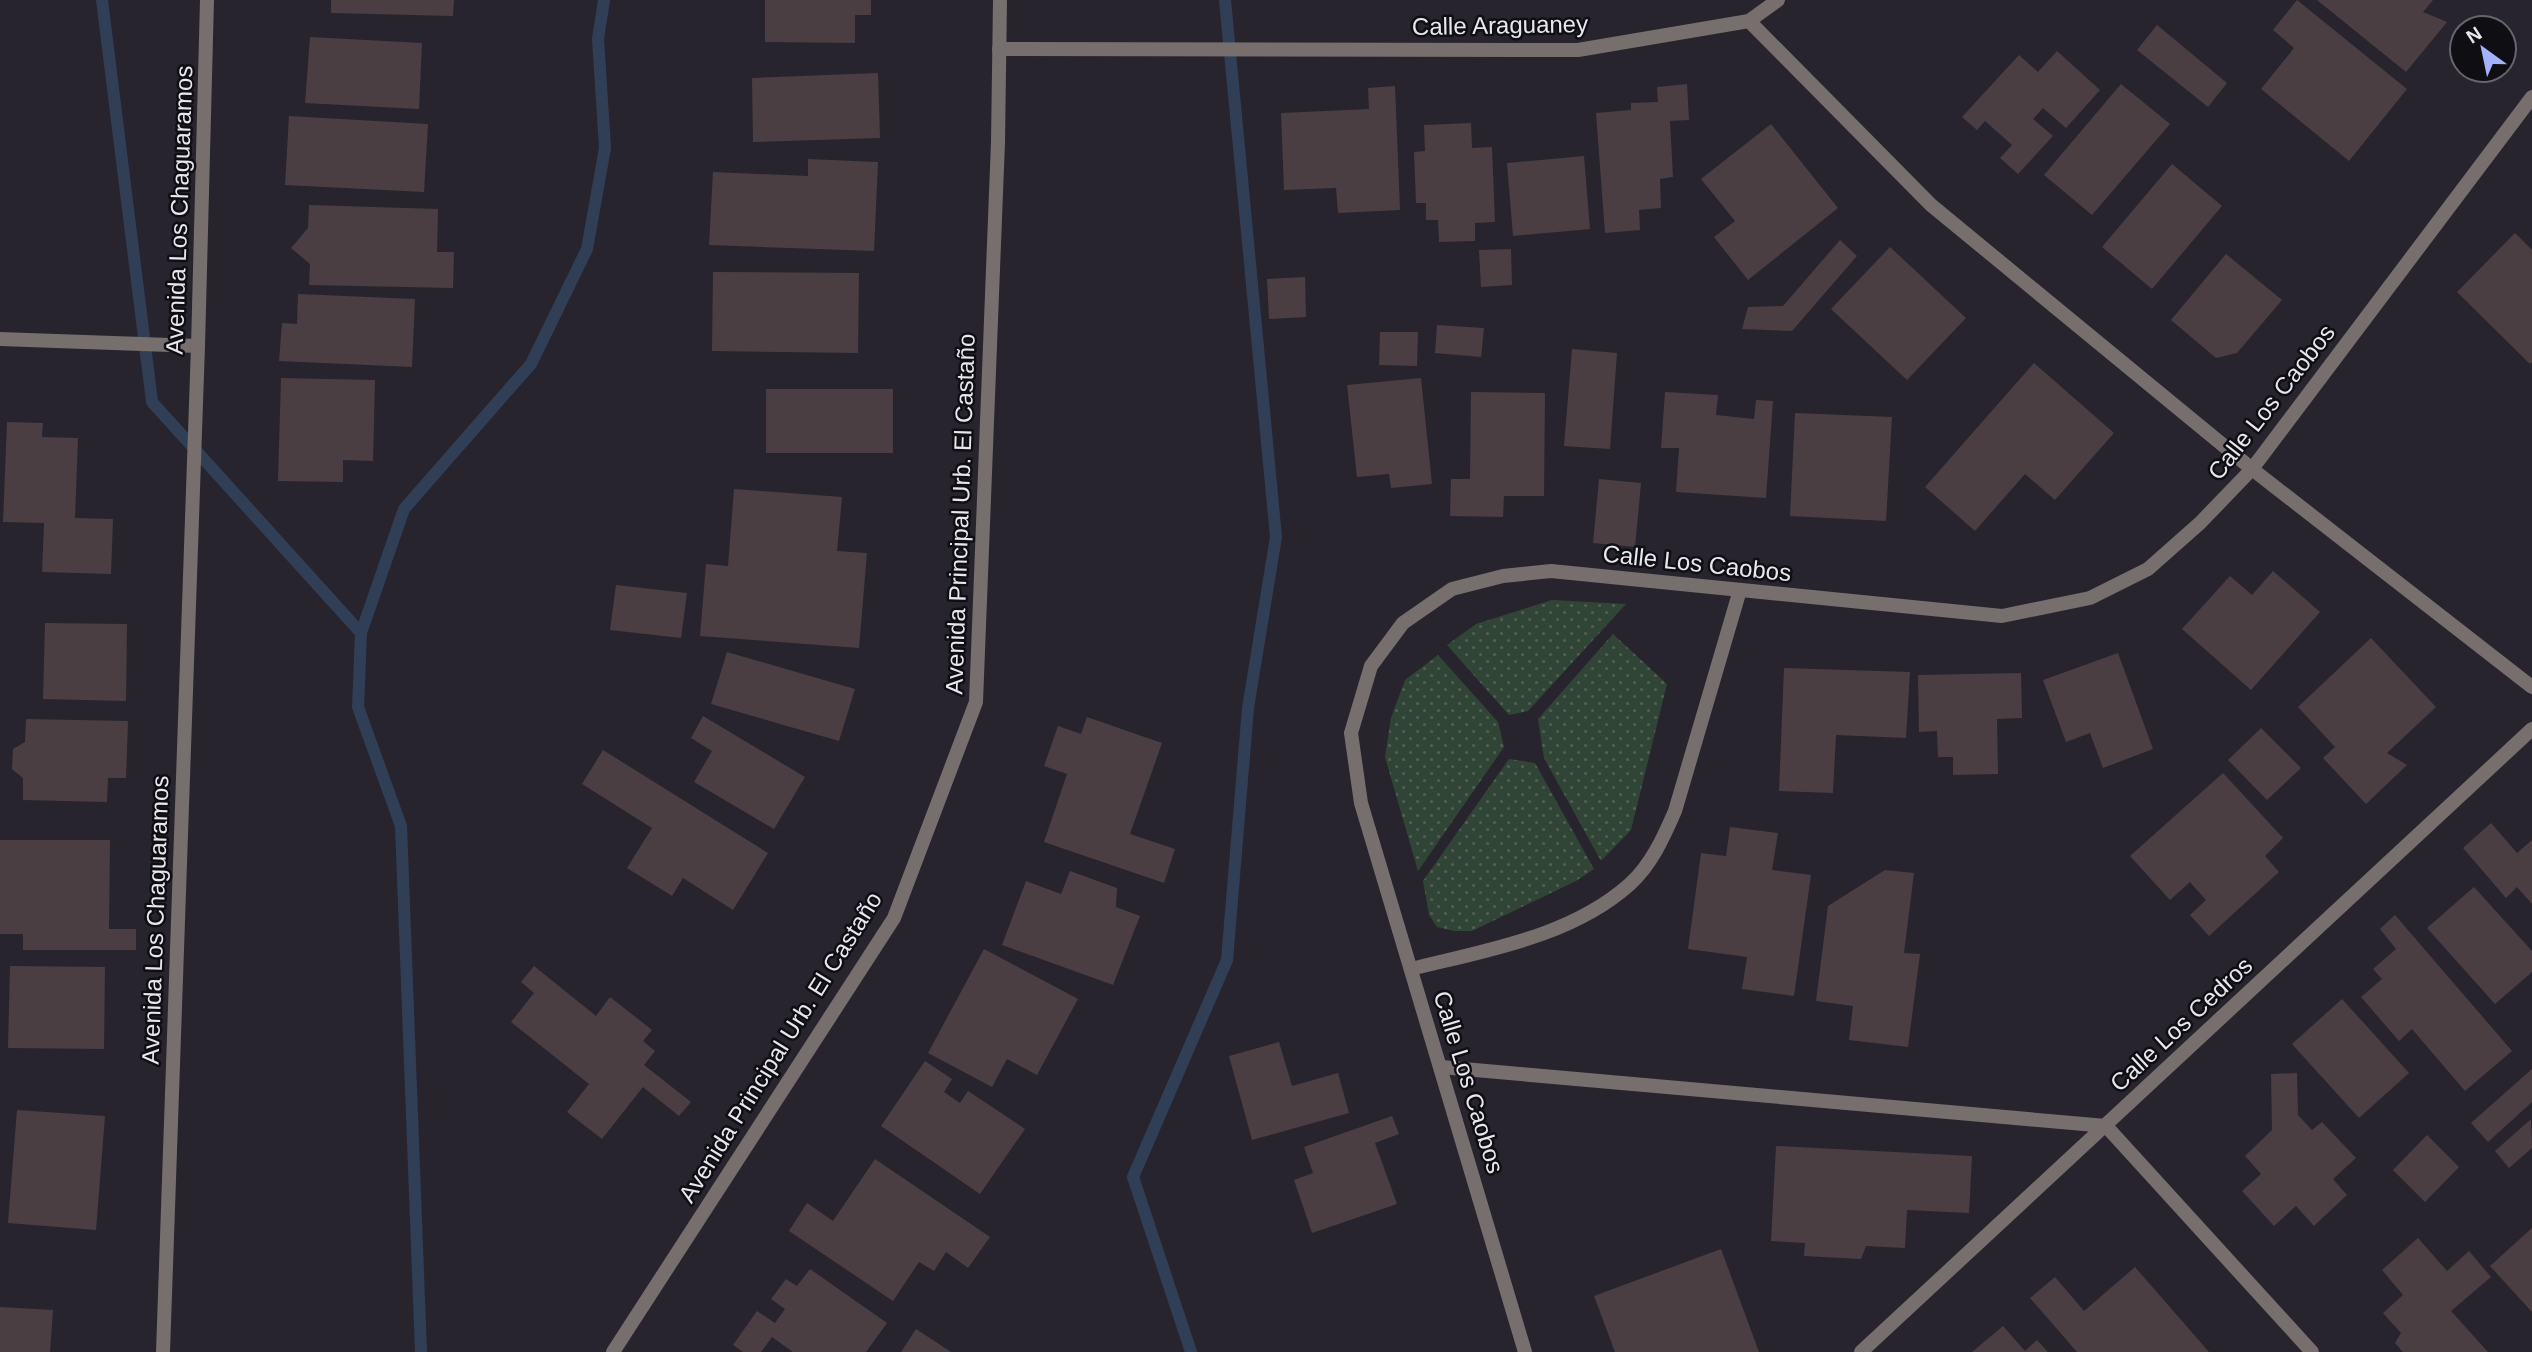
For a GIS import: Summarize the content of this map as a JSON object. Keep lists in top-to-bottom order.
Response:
{
  "streets": {
    "street": [
      "Calle Araguaney",
      "Avenida Los Chaguaramos",
      "Calle Los Caobos",
      "Avenida Principal Urb. El Castaño",
      "Calle Los Cedros"
    ]
  },
  "crossings": [
    ["Calle Araguaney", "Avenida Principal Urb. El Castaño"]
  ],
  "north": "top left"
}
